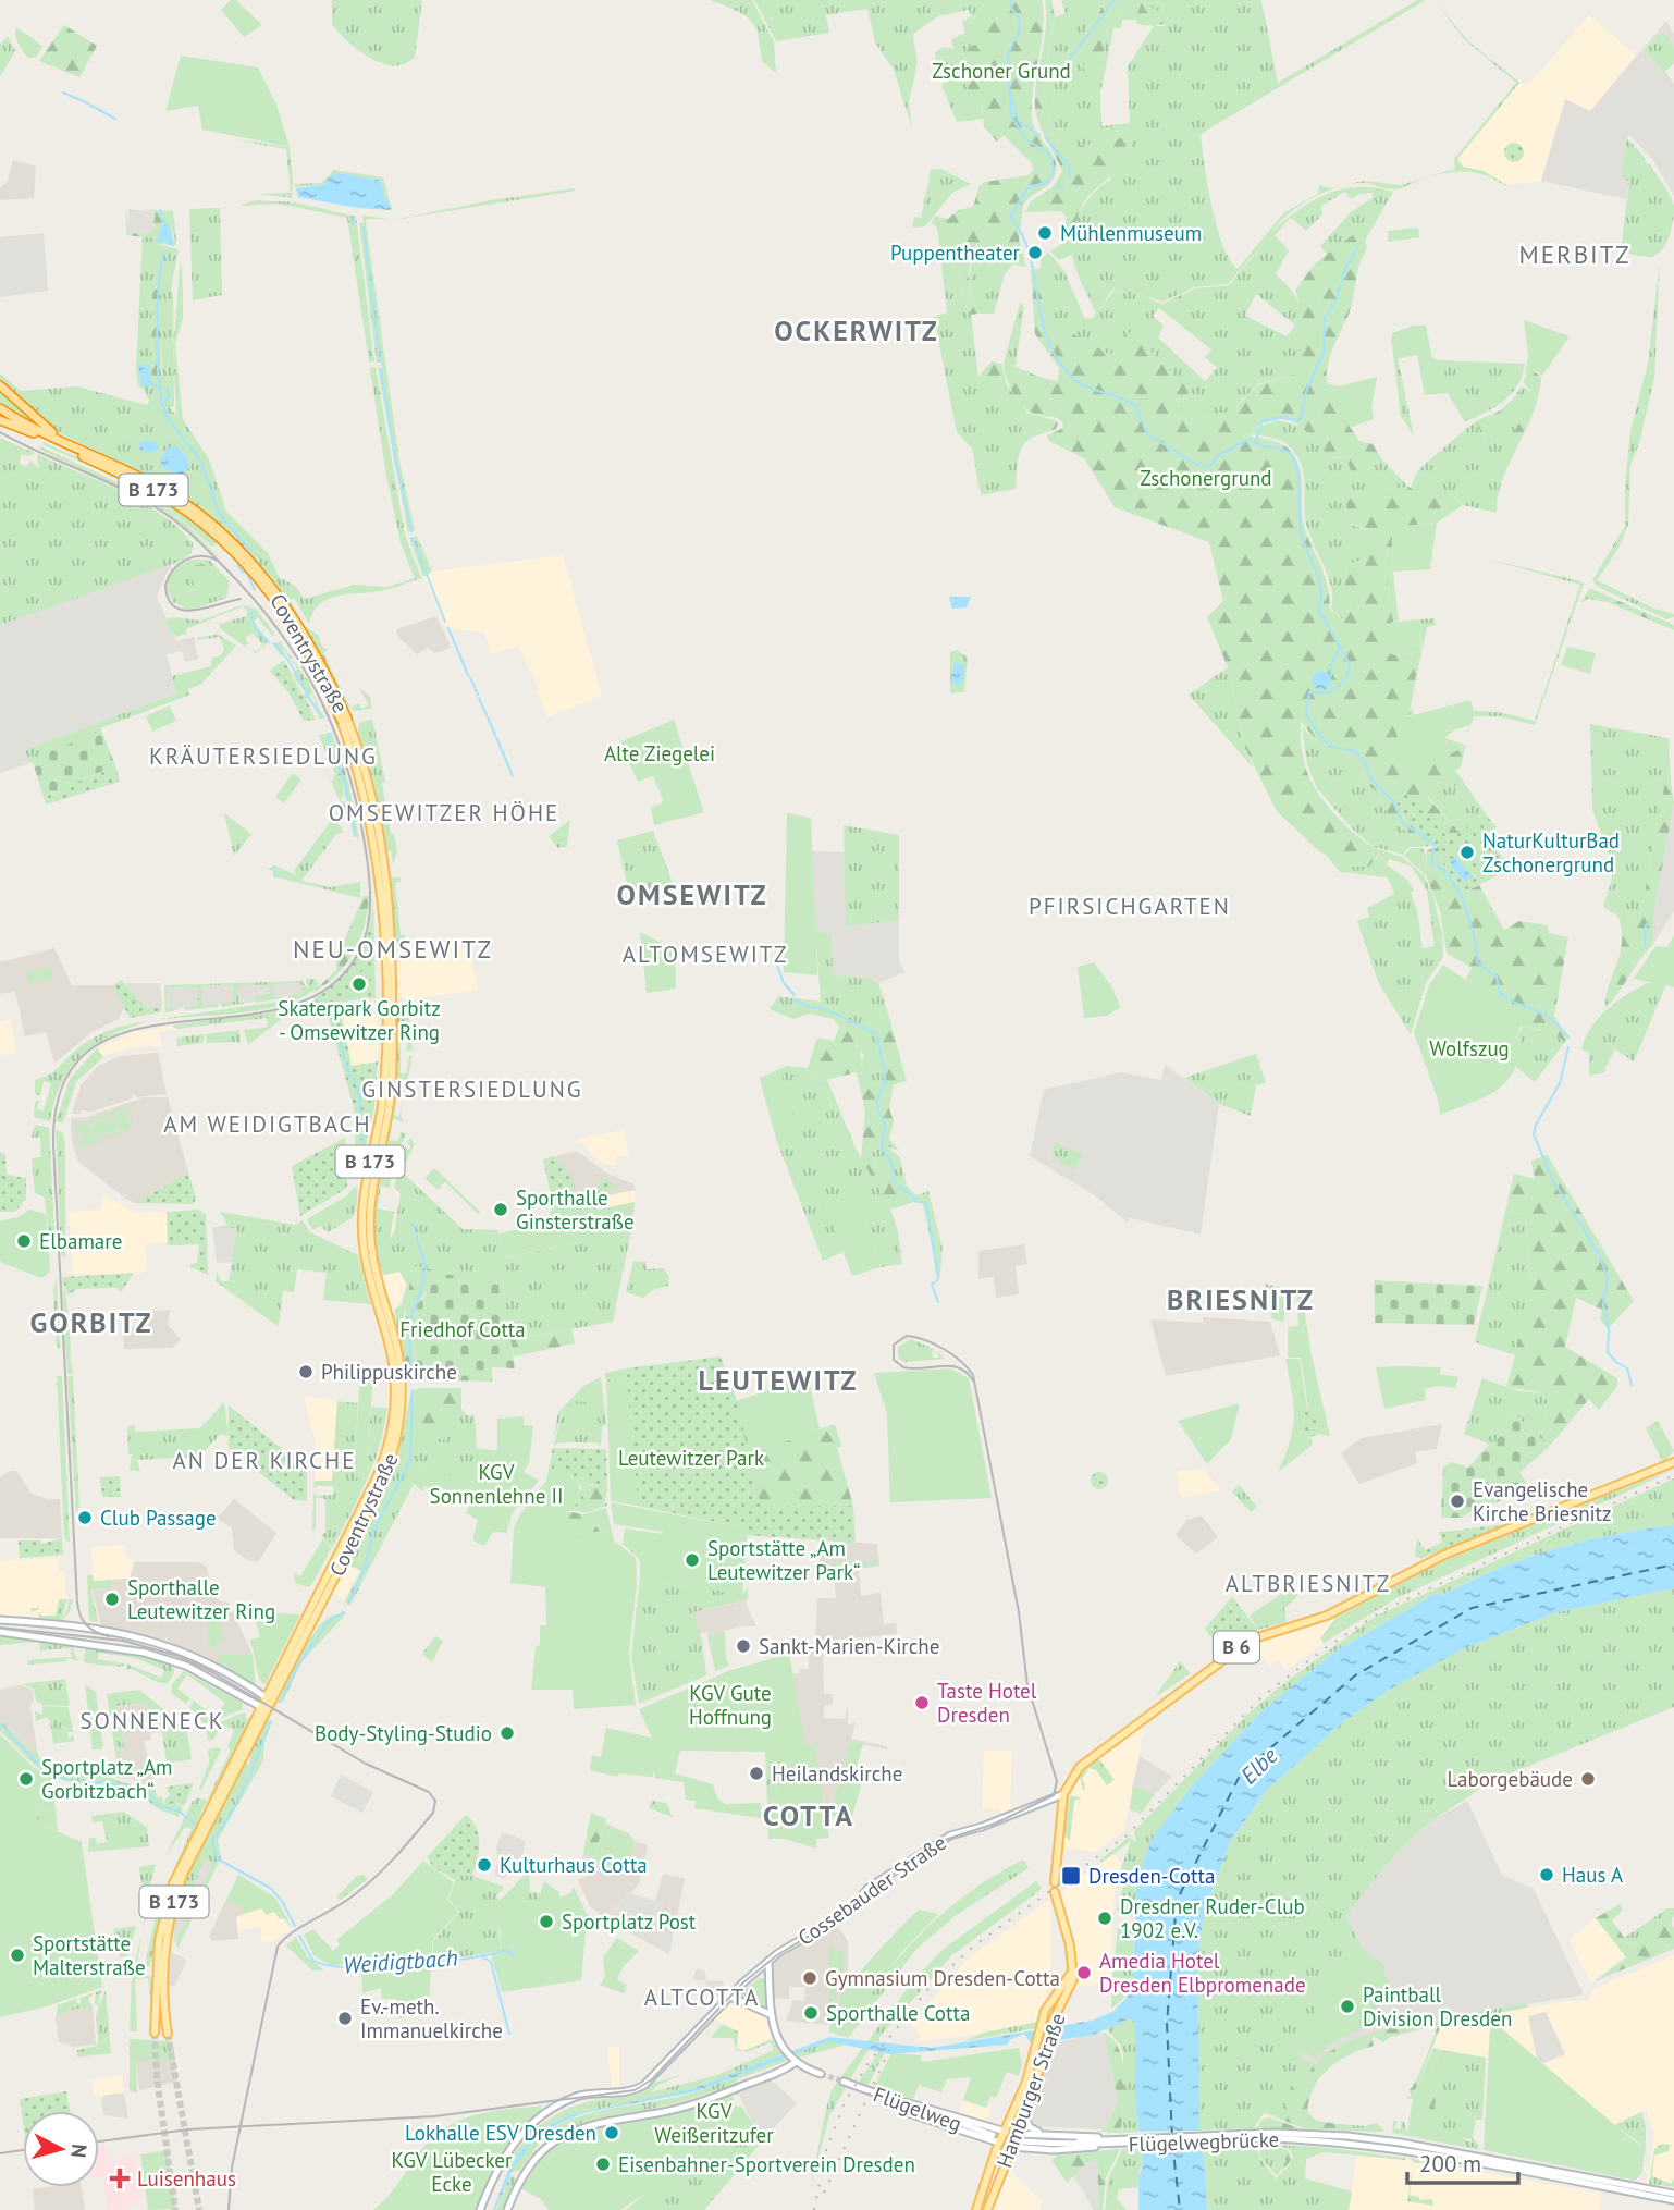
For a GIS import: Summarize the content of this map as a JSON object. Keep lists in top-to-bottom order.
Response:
{
  "streets": {
    "highway": ["B 173", "Coventrystraße"],
    "main road": [
      "B 6",
      "Cossebauder Straße",
      "Hamburger Straße",
      "Flügelweg",
      "Flügelwegbrücke"
    ]
  },
  "crossings": [
    ["B 6", "Cossebauder Straße"]
  ],
  "districts": [
    "MERBITZ",
    "OCKERWITZ",
    "KRÄUTERSIEDLUNG",
    "OMSEWITZER HÖHE",
    "OMSEWITZ",
    "PFIRSICHGARTEN",
    "NEU-OMSEWITZ",
    "ALTOMSEWITZ",
    "GINSTERSIEDLUNG",
    "AM WEIDIGTBACH",
    "BRIESNITZ",
    "GORBITZ",
    "LEUTEWITZ",
    "AN DER KIRCHE",
    "ALTBRIESNITZ",
    "SONNENECK",
    "COTTA",
    "ALTCOTTA"
  ],
  "water": ["Elbe", "Weidigtbach"],
  "parks": [
    "Zschoner Grund",
    "Zschonergrund",
    "Alte Ziegelei",
    "Wolfszug",
    "Friedhof Cotta",
    "Leutewitzer Park",
    "KGV Sonnenlehne II",
    "KGV Gute Hoffnung",
    "KGV Weißeritzufer",
    "KGV Lübecker Ecke"
  ],
  "places": {
    "other": [
      "Mühlenmuseum",
      "Puppentheater",
      "NaturKulturBad Zschonergrund",
      "Skaterpark Gorbitz - Omsewitzer Ring",
      "Sporthalle Ginsterstraße",
      "Elbamare",
      "Philippuskirche",
      "Evangelische Kirche Briesnitz",
      "Club Passage",
      "Sportstätte „Am Leutewitzer Park“",
      "Sporthalle Leutewitzer Ring",
      "Sankt-Marien-Kirche",
      "Taste Hotel Dresden",
      "Body-Styling-Studio",
      "Heilandskirche",
      "Sportplatz „Am Gorbitzbach“",
      "Laborgebäude",
      "Kulturhaus Cotta",
      "Haus A",
      "Dresdner Ruder-Club 1902 e.V.",
      "Sportplatz Post",
      "Sportstätte Malterstraße",
      "Amedia Hotel Dresden Elbpromenade",
      "Gymnasium Dresden-Cotta",
      "Paintball Division Dresden",
      "Sporthalle Cotta",
      "Ev.-meth. Immanuelkirche",
      "Lokhalle ESV Dresden",
      "Eisenbahner-Sportverein Dresden"
    ],
    "transit": ["Dresden-Cotta"],
    "health": ["Luisenhaus"]
  },
  "scale_bar": "200 m",
  "north": "right"
}
